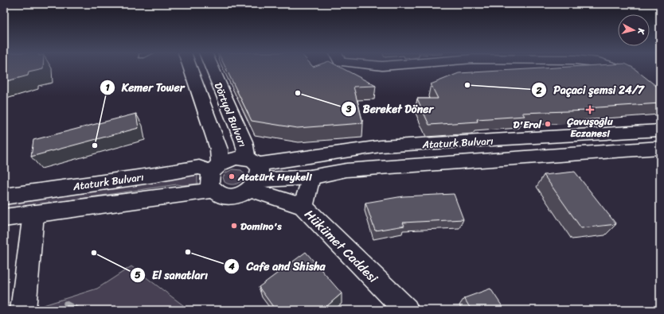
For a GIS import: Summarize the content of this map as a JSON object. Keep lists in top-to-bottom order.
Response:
{
  "streets": {
    "main road": ["Dörtyol Bulvarı", "Ataturk Bulvarı", "Hükümet Caddesi"]
  },
  "crossings": [
    ["Dörtyol Bulvarı", "Ataturk Bulvarı"],
    ["Dörtyol Bulvarı", "Hükümet Caddesi"],
    ["Ataturk Bulvarı", "Hükümet Caddesi"]
  ],
  "places": {
    "other": [
      "Paçaci şemsi 24/7",
      "Bereket Döner",
      "D'Erol",
      "Kemer Tower",
      "Atatürk Heykeli",
      "Domino's",
      "Cafe and Shisha",
      "El sanatları"
    ],
    "health": ["Çavuşoğlu Eczanesi"]
  },
  "north": "right"
}
